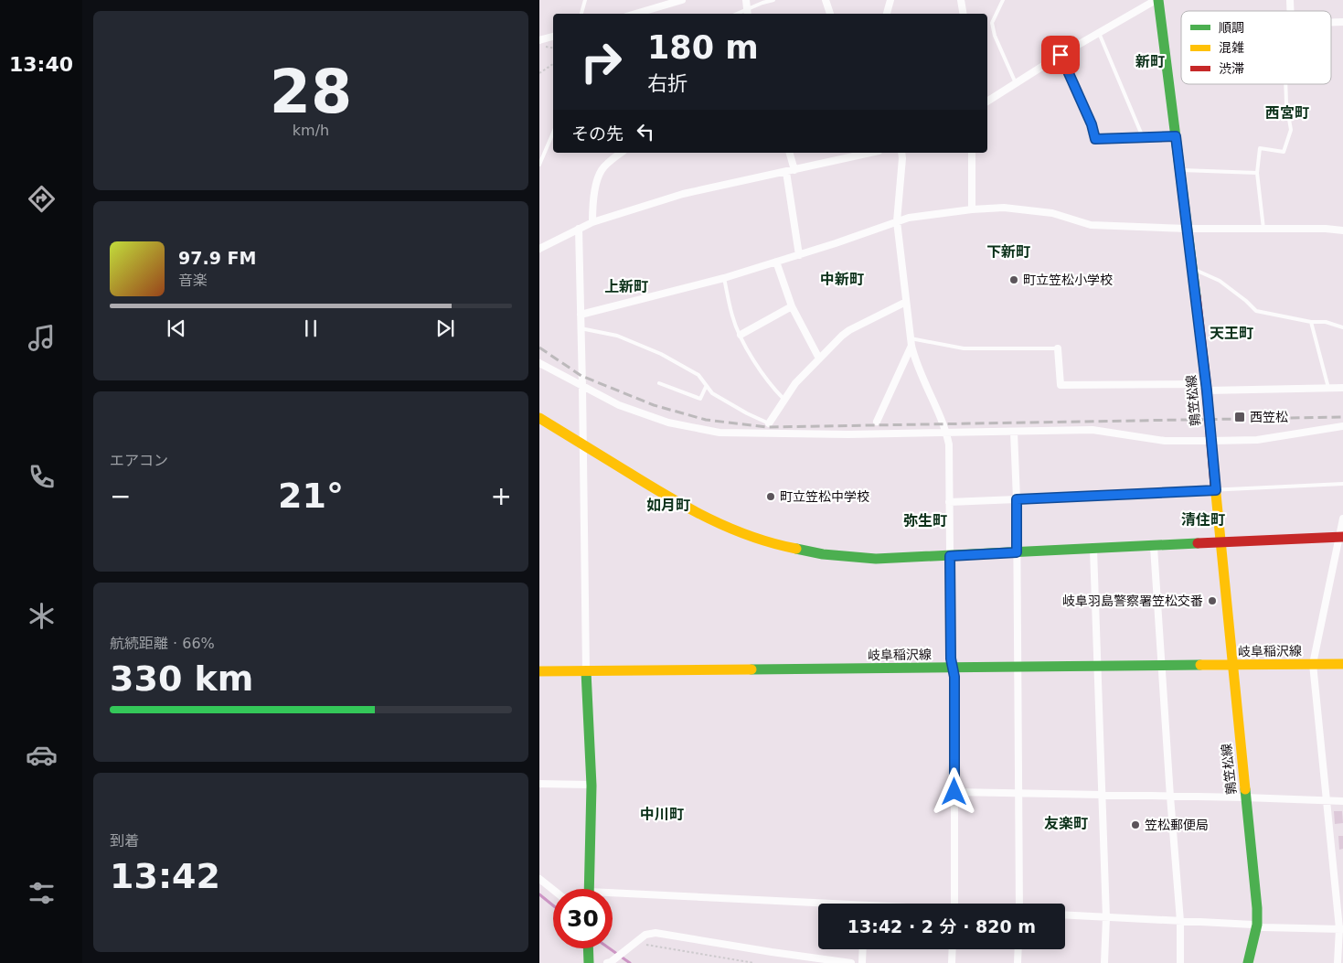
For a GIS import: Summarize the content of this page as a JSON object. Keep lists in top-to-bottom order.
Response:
{
  "streets": {
    "main road": ["鶉笠松線", "岐阜稲沢線"]
  },
  "crossings": [
    ["鶉笠松線", "岐阜稲沢線"]
  ],
  "districts": [
    "新町",
    "西宮町",
    "下新町",
    "中新町",
    "上新町",
    "天王町",
    "如月町",
    "清住町",
    "弥生町",
    "中川町",
    "友楽町"
  ],
  "places": {
    "other": [
      "町立笠松小学校",
      "町立笠松中学校",
      "岐阜羽島警察署笠松交番",
      "笠松郵便局"
    ],
    "transit": ["西笠松"]
  },
  "legend": ["順調", "混雑", "渋滞"],
  "page": {
    "tabs": "13:40",
    "tile": [
      ["28", "km/h"],
      "エアコン",
      ["航続距離 · 66%", "330 km"],
      ["到着", "13:42"]
    ],
    "turn": ["180 m", "右折"],
    "then": "その先",
    "song": ["97.9 FM", "音楽"],
    "heat": ["−", "21°", "+"],
    "limit": "30",
    "trip": "13:42 · 2 分 · 820 m"
  }
}
